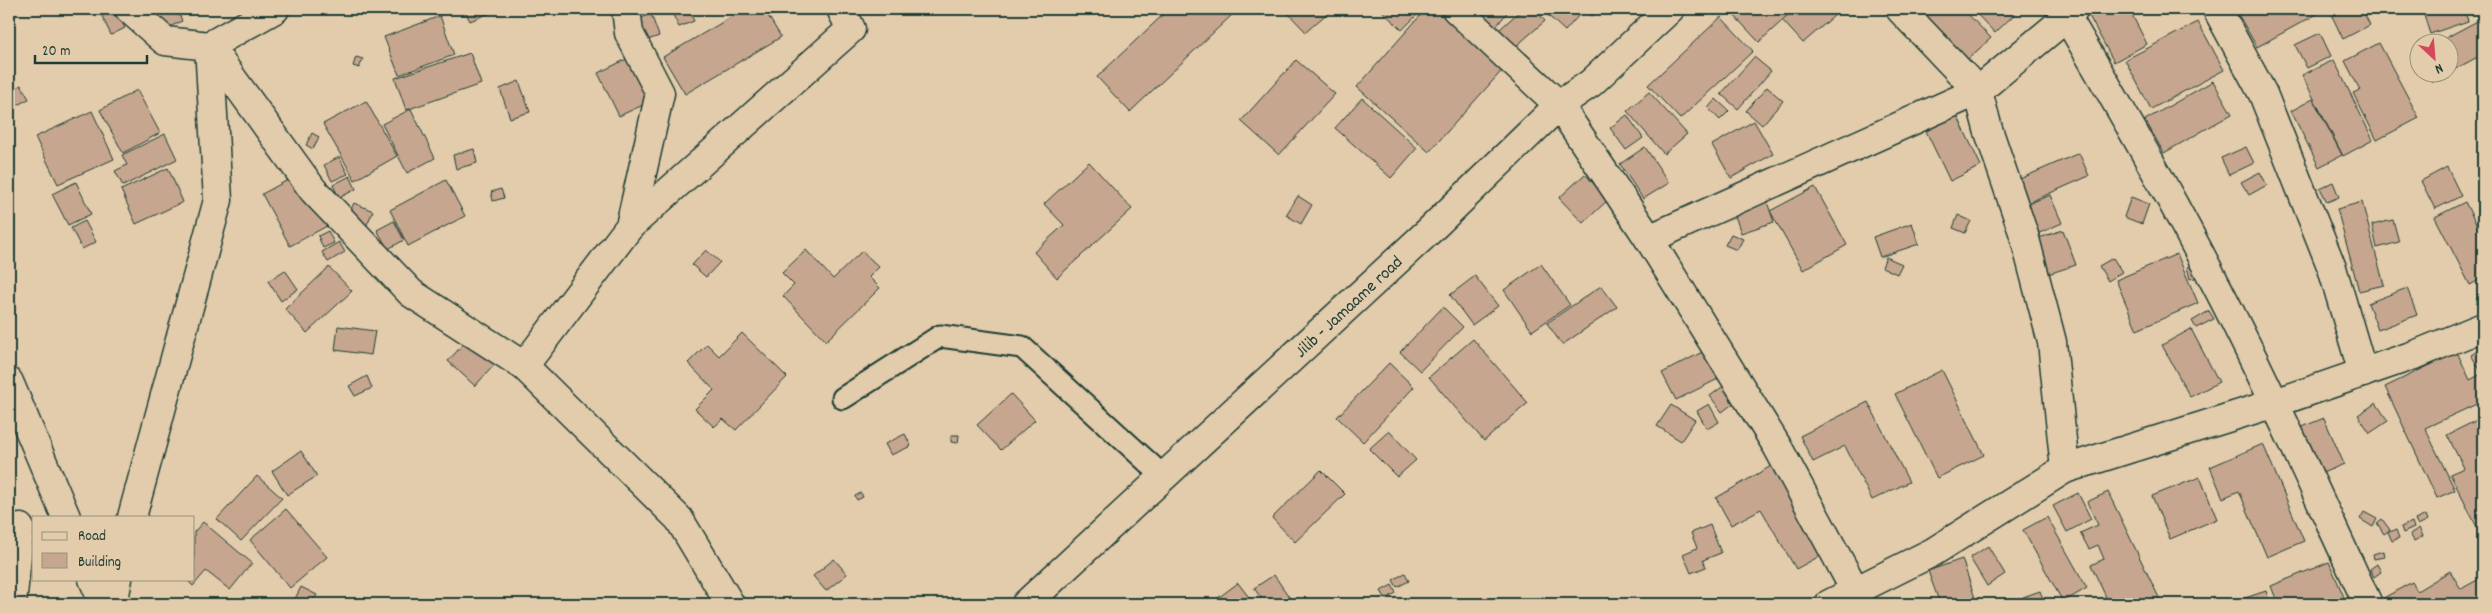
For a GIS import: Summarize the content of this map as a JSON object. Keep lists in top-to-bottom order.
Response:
{
  "streets": {
    "street": ["Jilib - Jamaame road"]
  },
  "legend": ["Road", "Building"],
  "scale_bar": "20 m",
  "north": "bottom right"
}
